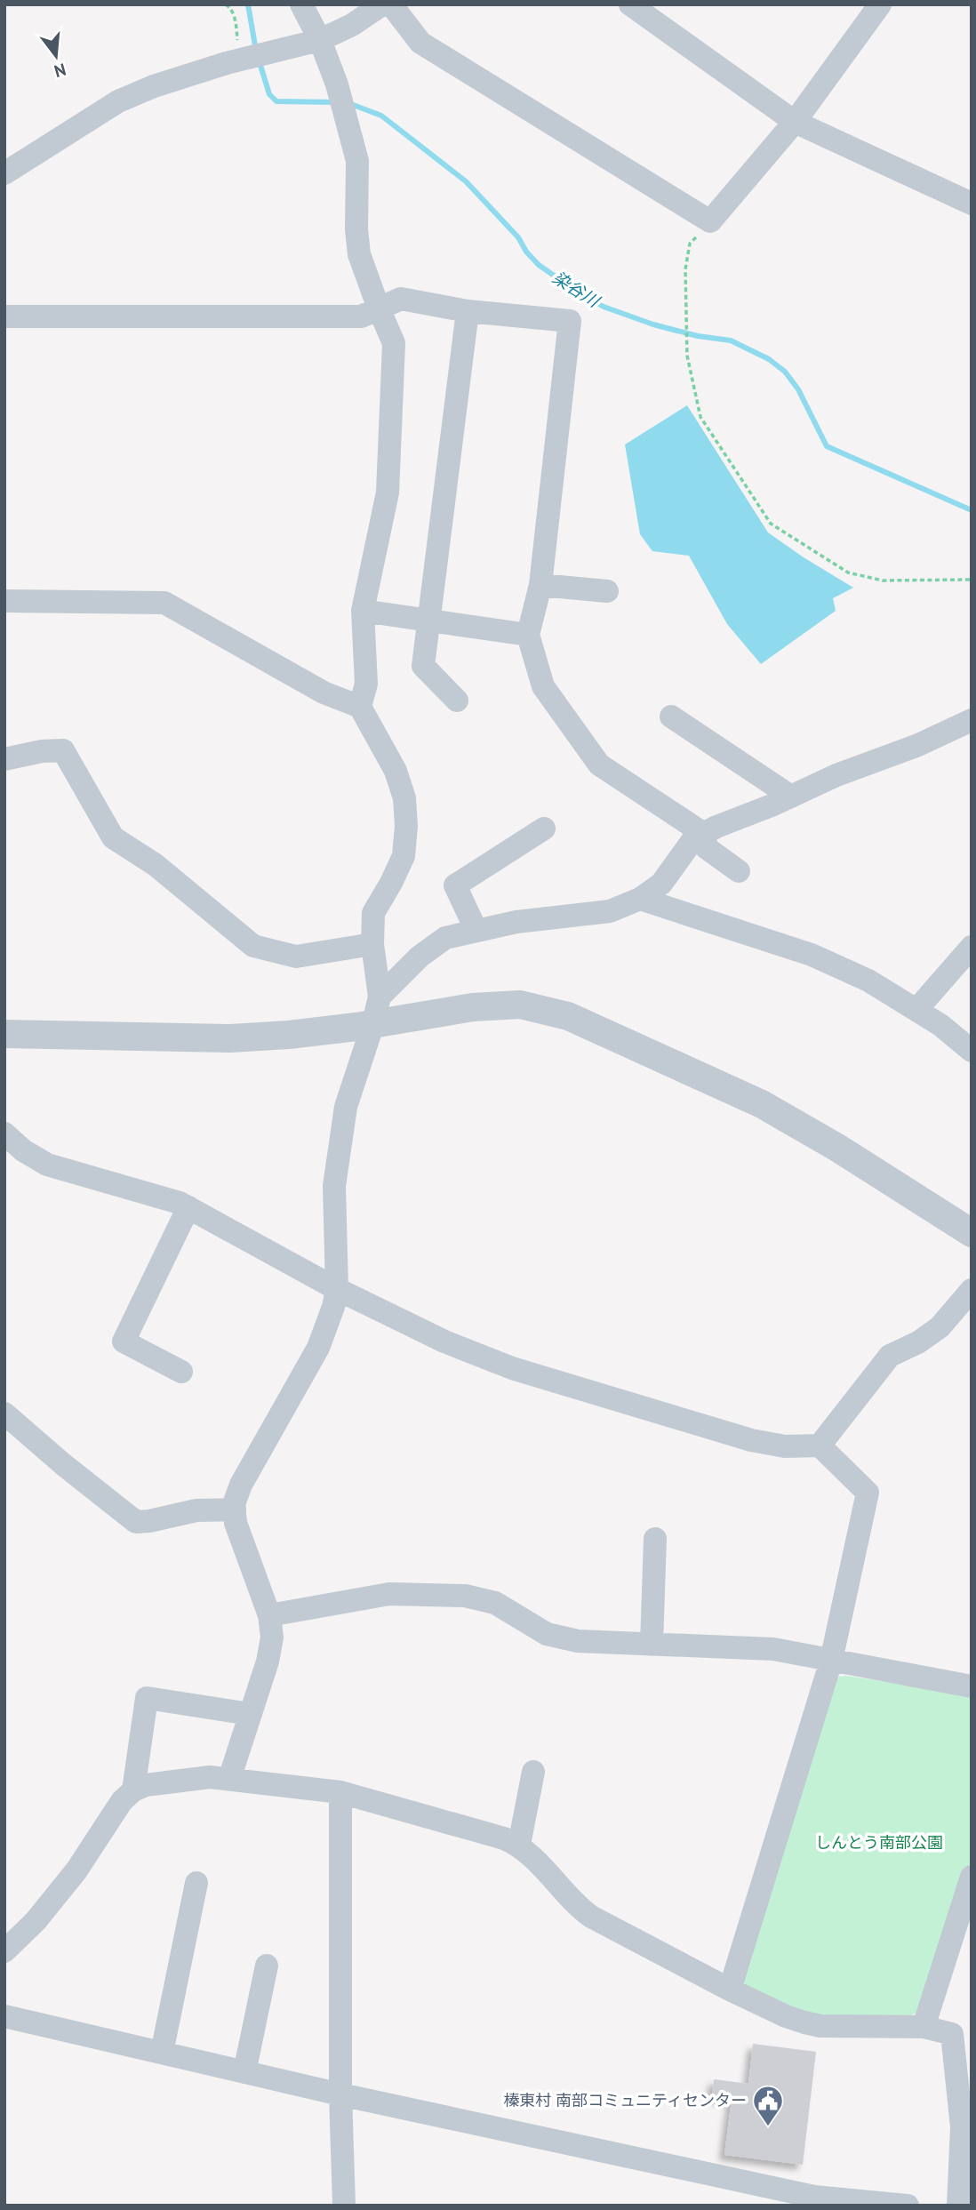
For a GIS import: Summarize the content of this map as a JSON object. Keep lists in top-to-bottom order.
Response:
{
  "water": ["染谷川"],
  "parks": ["しんとう南部公園"],
  "places": {
    "public building": ["榛東村 南部コミュニティセンター"]
  },
  "north": "bottom"
}
